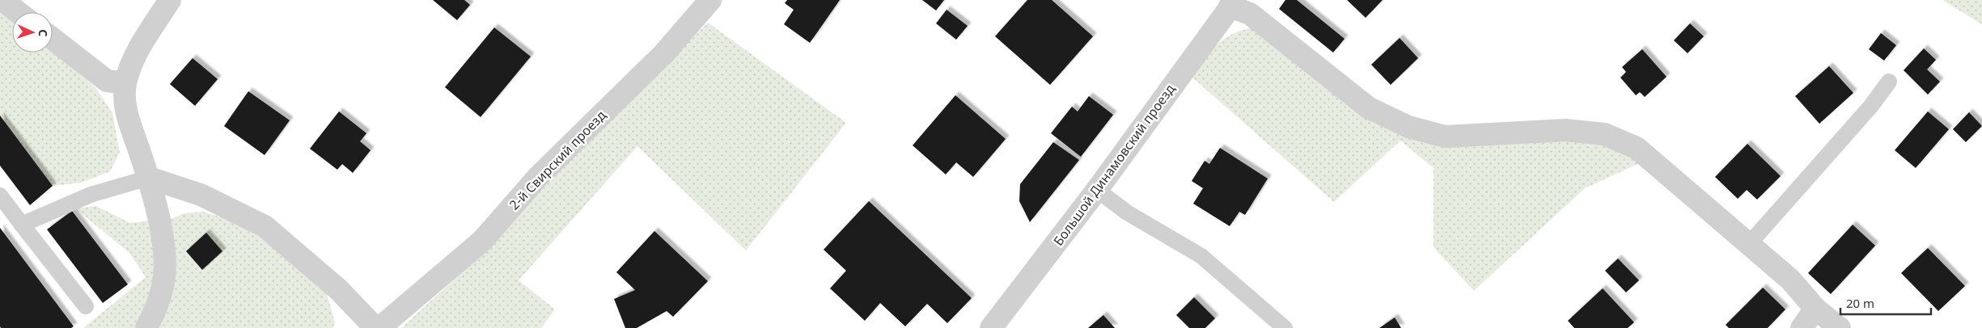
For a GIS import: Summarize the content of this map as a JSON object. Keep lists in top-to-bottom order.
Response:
{
  "streets": {
    "street": ["2-й Свирский проезд", "Большой Динамовский проезд"]
  },
  "scale_bar": "20 m",
  "north": "right"
}
